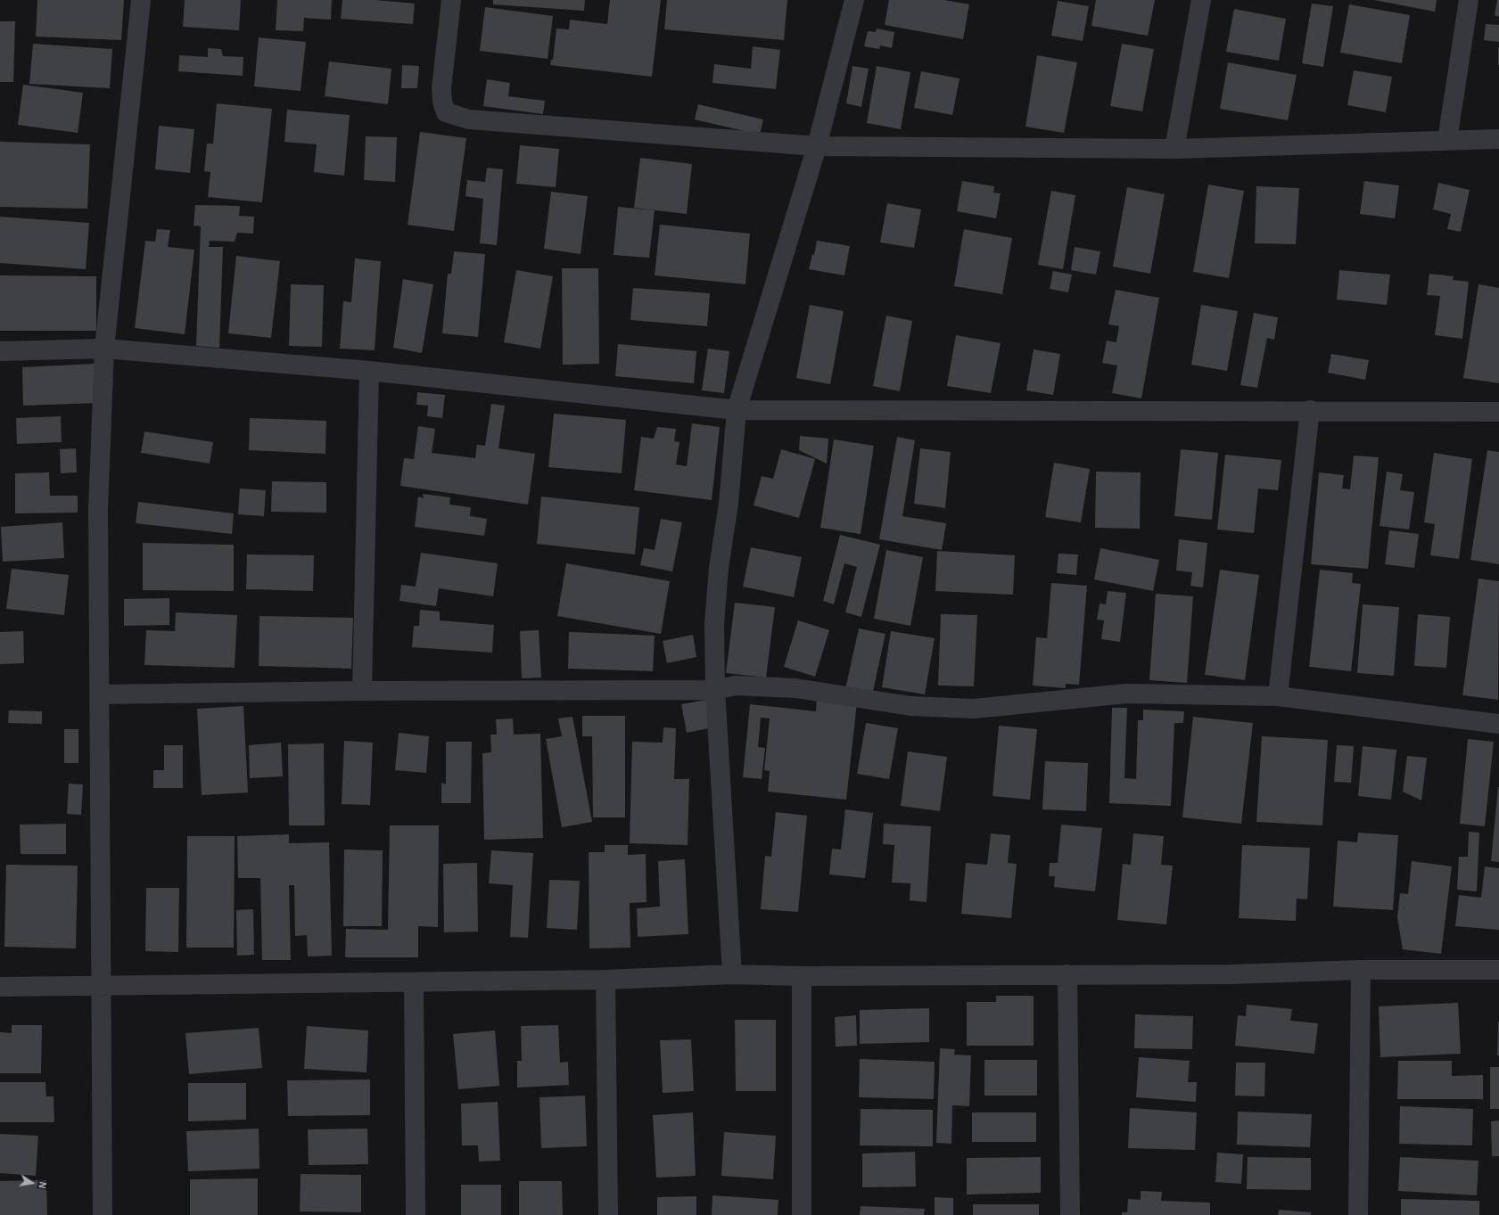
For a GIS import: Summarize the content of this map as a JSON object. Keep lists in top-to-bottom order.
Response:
{
  "north": "right"
}
